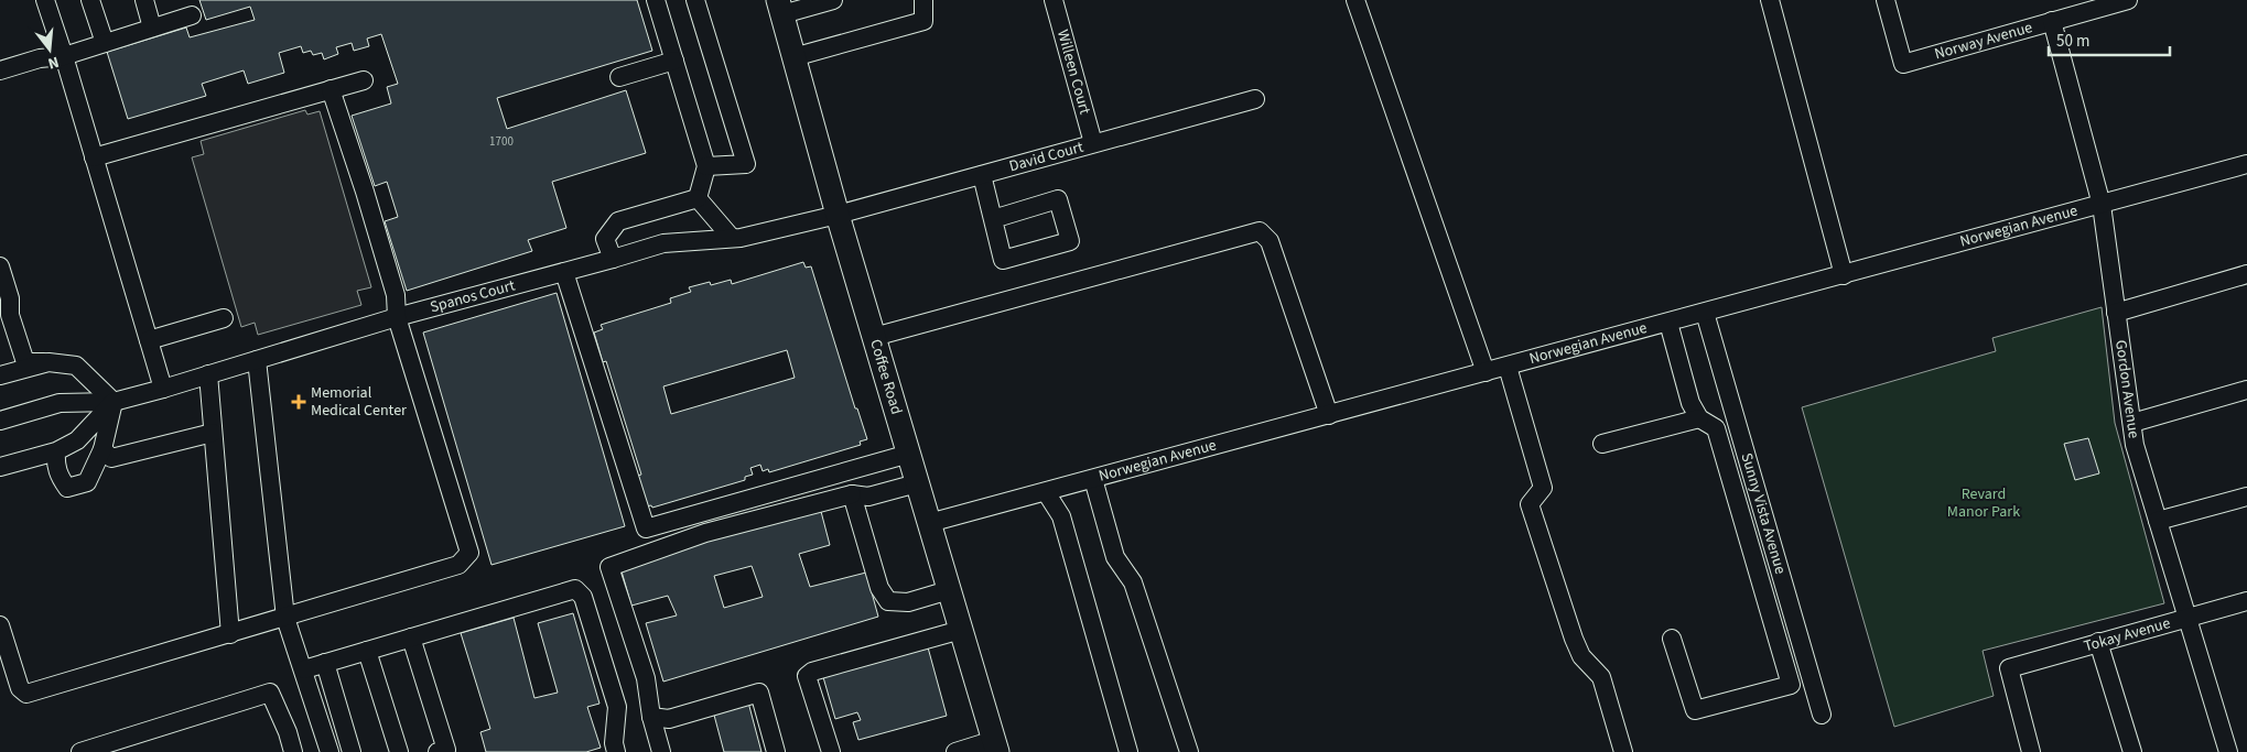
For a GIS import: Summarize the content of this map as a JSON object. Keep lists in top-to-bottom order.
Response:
{
  "streets": {
    "main road": ["Coffee Road"],
    "street": [
      "Norway Avenue",
      "Willeen Court",
      "David Court",
      "Norwegian Avenue",
      "Spanos Court",
      "Gordon Avenue",
      "Sunny Vista Avenue",
      "Tokay Avenue"
    ]
  },
  "crossings": [
    ["Norway Avenue", "Gordon Avenue"],
    ["Willeen Court", "David Court"],
    ["David Court", "Spanos Court"],
    ["David Court", "Coffee Road"],
    ["Norwegian Avenue", "Coffee Road"],
    ["Norwegian Avenue", "Gordon Avenue"],
    ["Norwegian Avenue", "Sunny Vista Avenue"],
    ["Spanos Court", "Coffee Road"],
    ["Gordon Avenue", "Tokay Avenue"]
  ],
  "parks": ["Revard Manor Park"],
  "places": {
    "health": ["Memorial Medical Center"]
  },
  "house_numbers": ["1700"],
  "scale_bar": "50 m",
  "north": "bottom"
}
